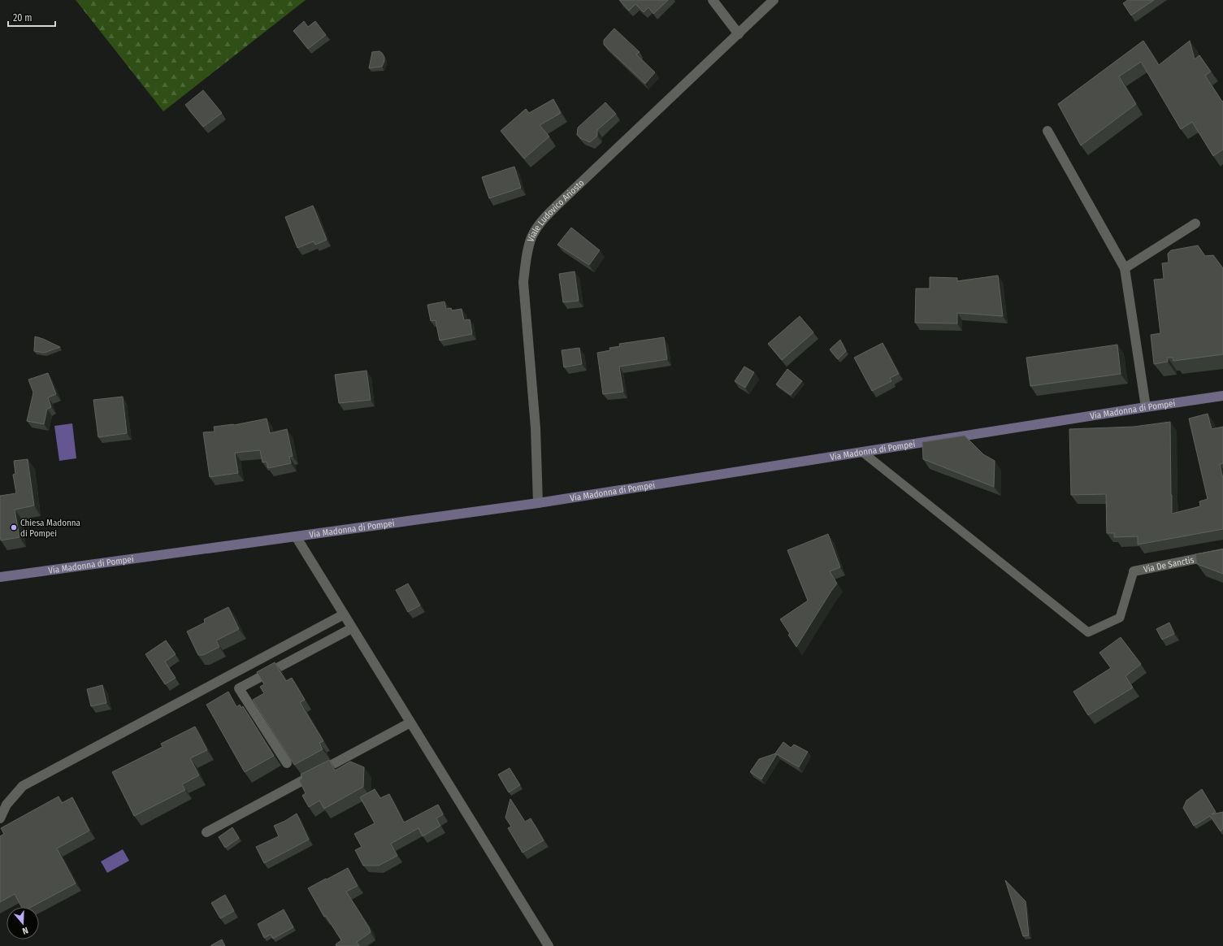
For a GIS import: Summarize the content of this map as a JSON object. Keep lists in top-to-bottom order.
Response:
{
  "streets": {
    "street": ["Viale Ludovico Ariosto", "Via Madonna di Pompei", "Via De Sanctis"]
  },
  "crossings": [
    ["Viale Ludovico Ariosto", "Via Madonna di Pompei"]
  ],
  "places": ["Chiesa Madonna di Pompei"],
  "scale_bar": "20 m",
  "north": "bottom"
}
